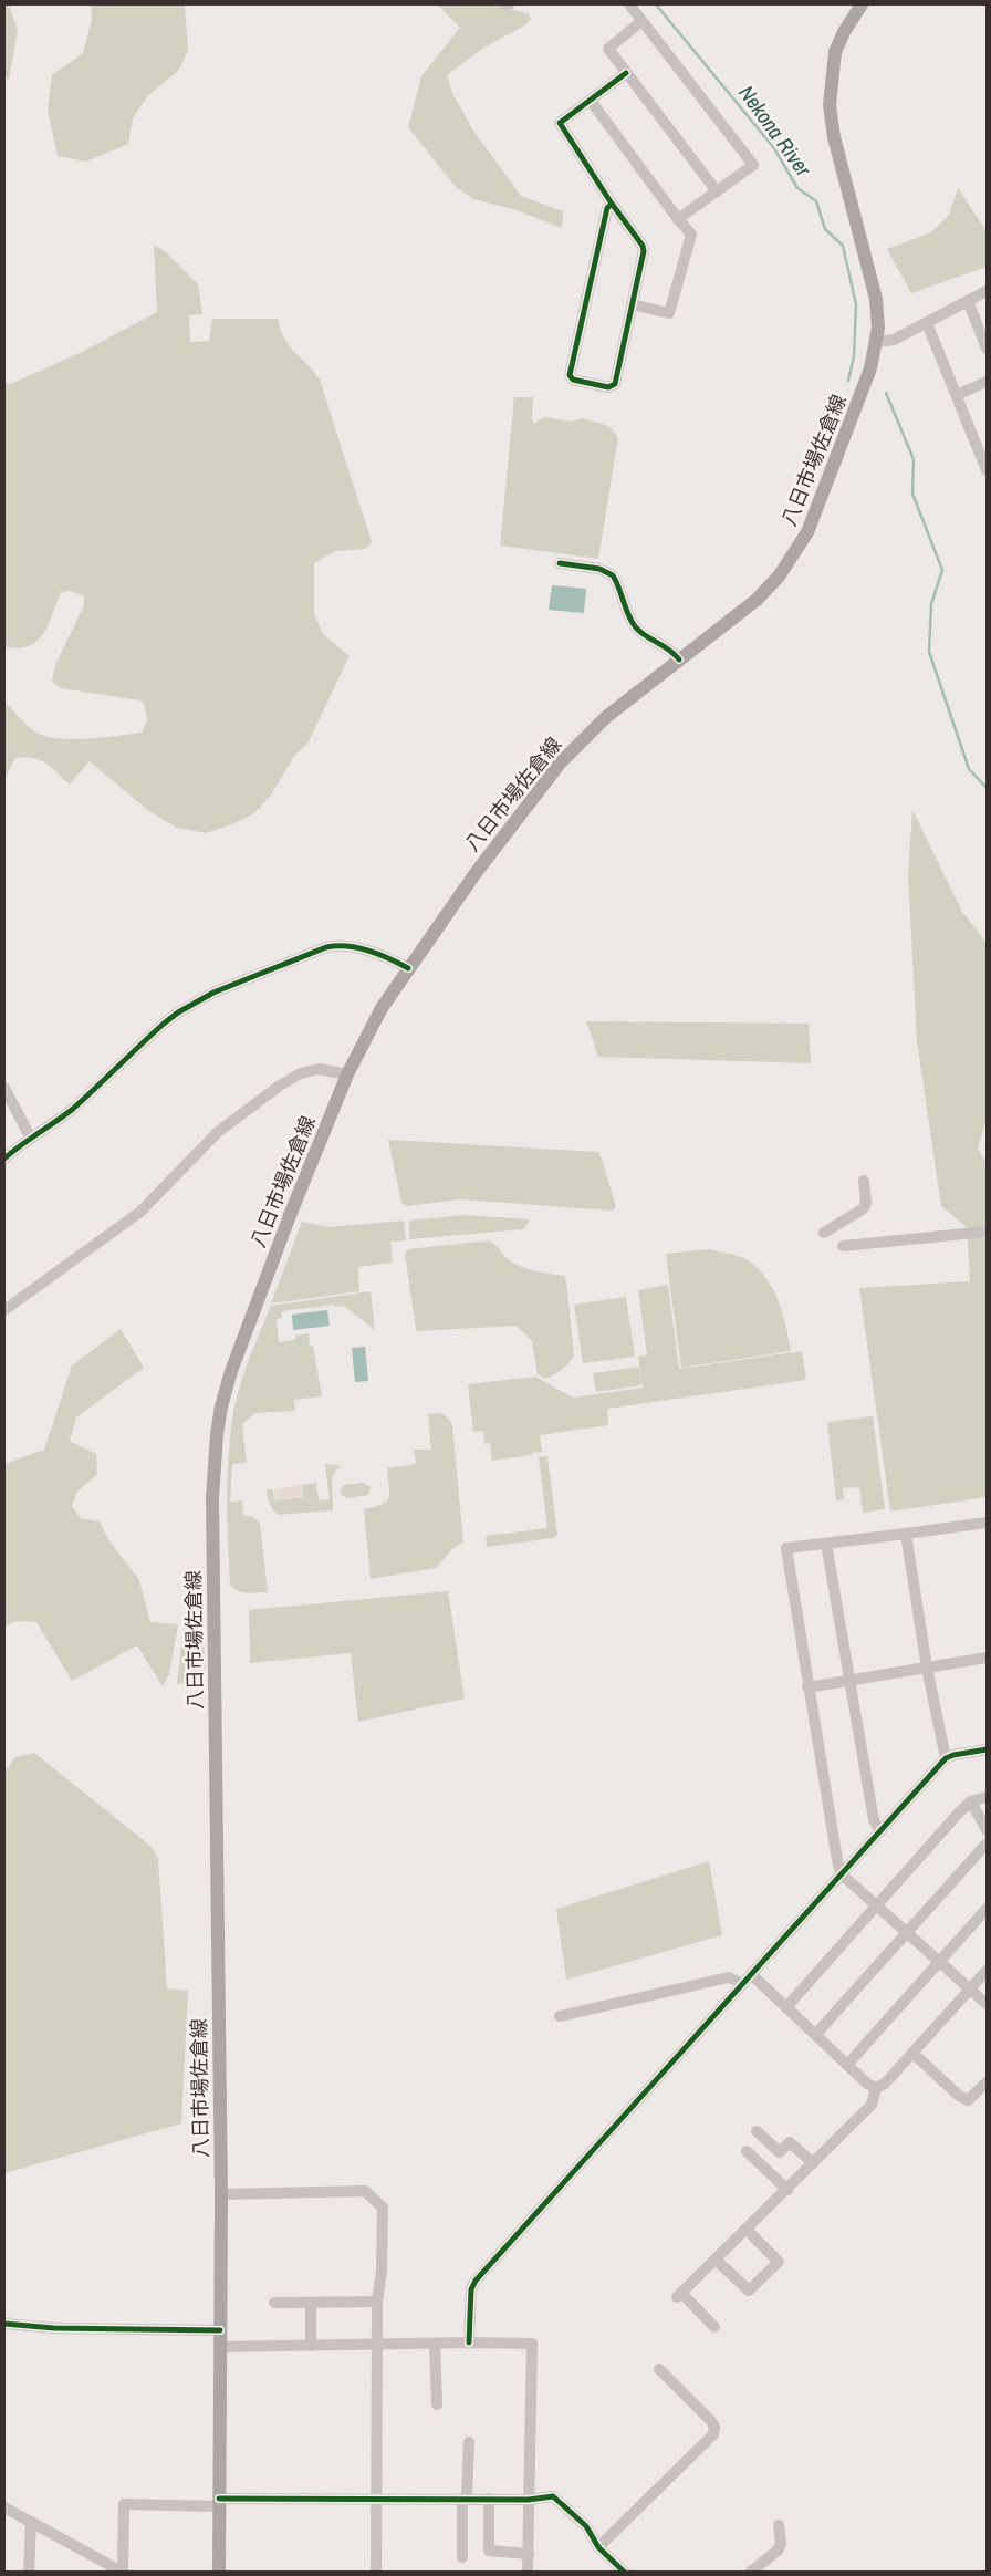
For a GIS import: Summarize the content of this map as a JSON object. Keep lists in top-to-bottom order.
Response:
{
  "streets": {
    "main road": ["八日市場佐倉線"]
  },
  "water": ["Nekona River"]
}
